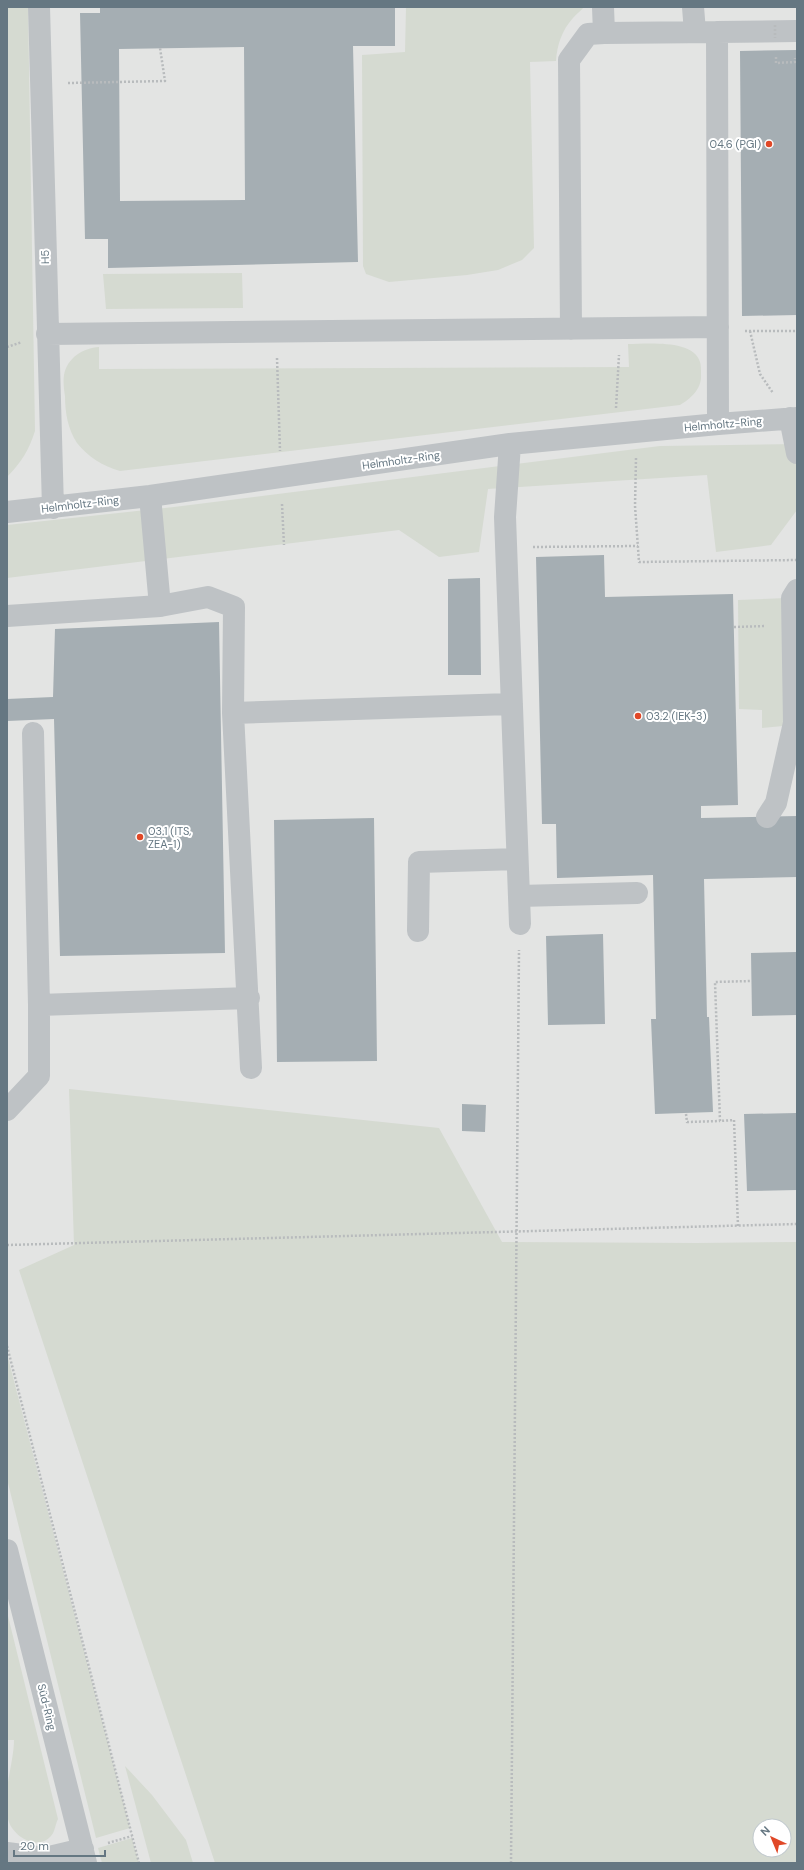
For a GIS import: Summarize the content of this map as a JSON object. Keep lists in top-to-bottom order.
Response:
{
  "streets": {
    "street": ["H5", "Helmholtz-Ring", "Süd-Ring"]
  },
  "crossings": [
    ["H5", "Helmholtz-Ring"]
  ],
  "places": ["04.6 (PGI)", "03.2 (IEK-3)", "03.1 (ITS, ZEA-1)"],
  "scale_bar": "20 m",
  "north": "top left"
}
